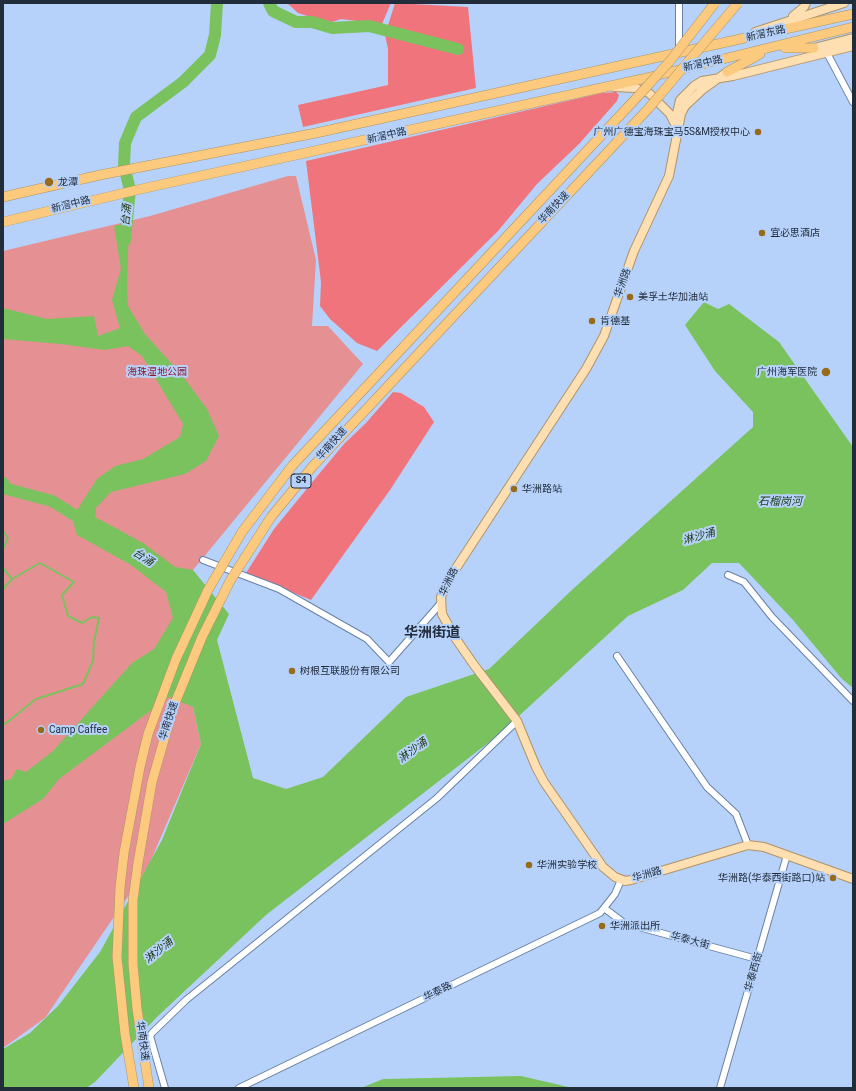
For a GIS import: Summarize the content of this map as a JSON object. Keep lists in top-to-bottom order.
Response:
{
  "streets": {
    "highway": [
      "新滘东路",
      "新滘中路",
      "华南快速",
      "S4"
    ],
    "main road": ["华洲路"],
    "street": ["华泰大街", "华泰西街", "华泰路"]
  },
  "crossings": [
    ["新滘东路", "新滘中路"],
    ["华洲路", "华泰西街"],
    ["华洲路", "华泰路"],
    ["华泰大街", "华泰西街"],
    ["华泰大街", "华泰路"]
  ],
  "districts": ["华洲街道"],
  "water": ["台涌", "石榴岗河", "淋沙涌"],
  "parks": ["海珠湿地公园"],
  "places": [
    "广州广德宝海珠宝马5S&M授权中心",
    "龙潭",
    "宜必思酒店",
    "美孚土华加油站",
    "肯德基",
    "广州海军医院",
    "华洲路站",
    "树根互联股份有限公司",
    "Camp Caffee",
    "华洲实验学校",
    "华洲路(华泰西街路口)站",
    "华洲派出所"
  ]
}
